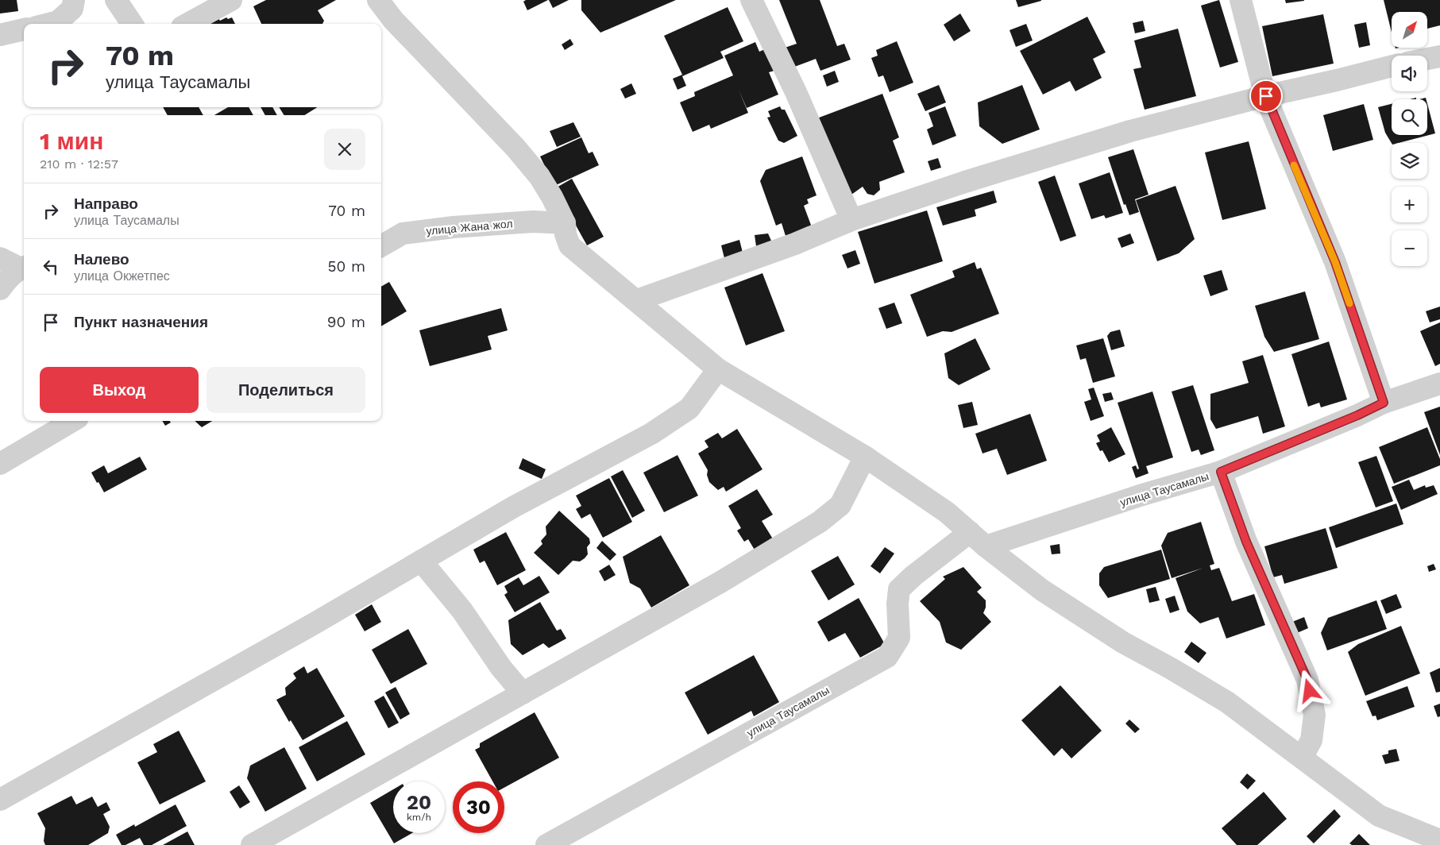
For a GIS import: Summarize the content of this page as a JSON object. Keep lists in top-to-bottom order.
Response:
{
  "streets": {
    "street": ["улица Жана жол", "улица Таусамалы"]
  },
  "north": "top right",
  "page": {
    "map_buttons": ["+", "−"],
    "turn": ["70 m", "улица Таусамалы"],
    "heading": ["1 мин", "210 m · 12:57"],
    "list": [
      {
        "name": "Направо",
        "note": "улица Таусамалы",
        "value": "70 m"
      },
      {
        "name": "Налево",
        "note": "улица Окжетпес",
        "value": "50 m"
      },
      {
        "name": "Пункт назначения",
        "value": "90 m"
      }
    ],
    "buttons": ["Выход", "Поделиться"],
    "speed": "20 km/h",
    "limit": "30"
  }
}
